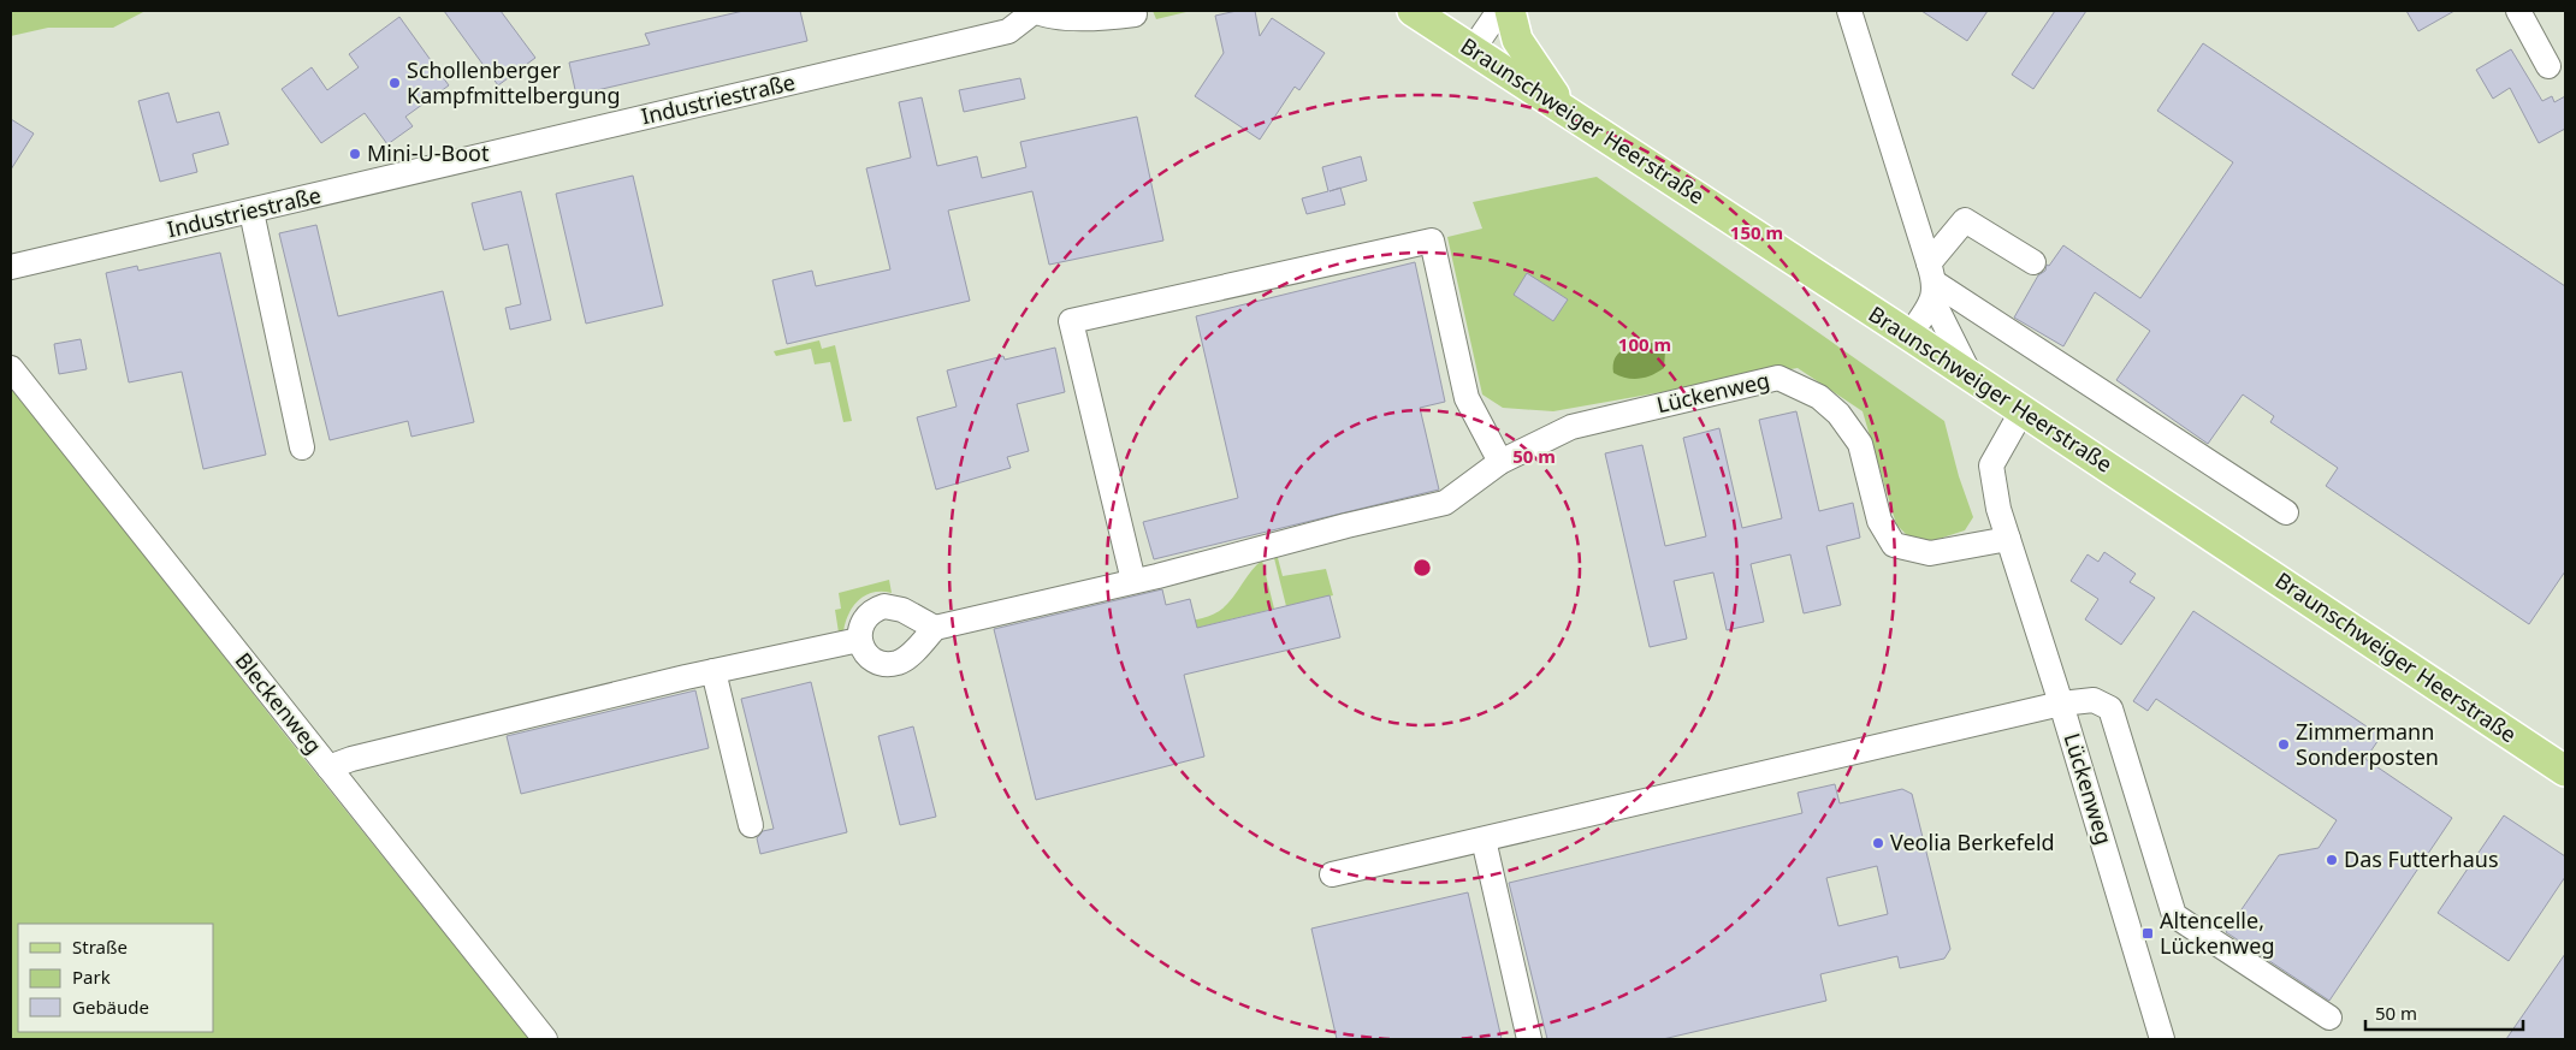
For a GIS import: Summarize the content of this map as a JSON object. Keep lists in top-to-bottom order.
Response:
{
  "streets": {
    "main road": ["Braunschweiger Heerstraße"],
    "street": ["Industriestraße", "Lückenweg", "Bleckenweg"]
  },
  "crossings": [
    ["Braunschweiger Heerstraße", "Lückenweg"]
  ],
  "places": {
    "other": [
      "Schollenberger Kampfmittelbergung",
      "Mini-U-Boot",
      "Zimmermann Sonderposten",
      "Veolia Berkefeld",
      "Das Futterhaus"
    ],
    "transit": ["Altencelle, Lückenweg"]
  },
  "legend": ["Straße", "Park", "Gebäude"],
  "scale_bar": "50 m",
  "rings": ["150 m", "100 m", "50 m"]
}
